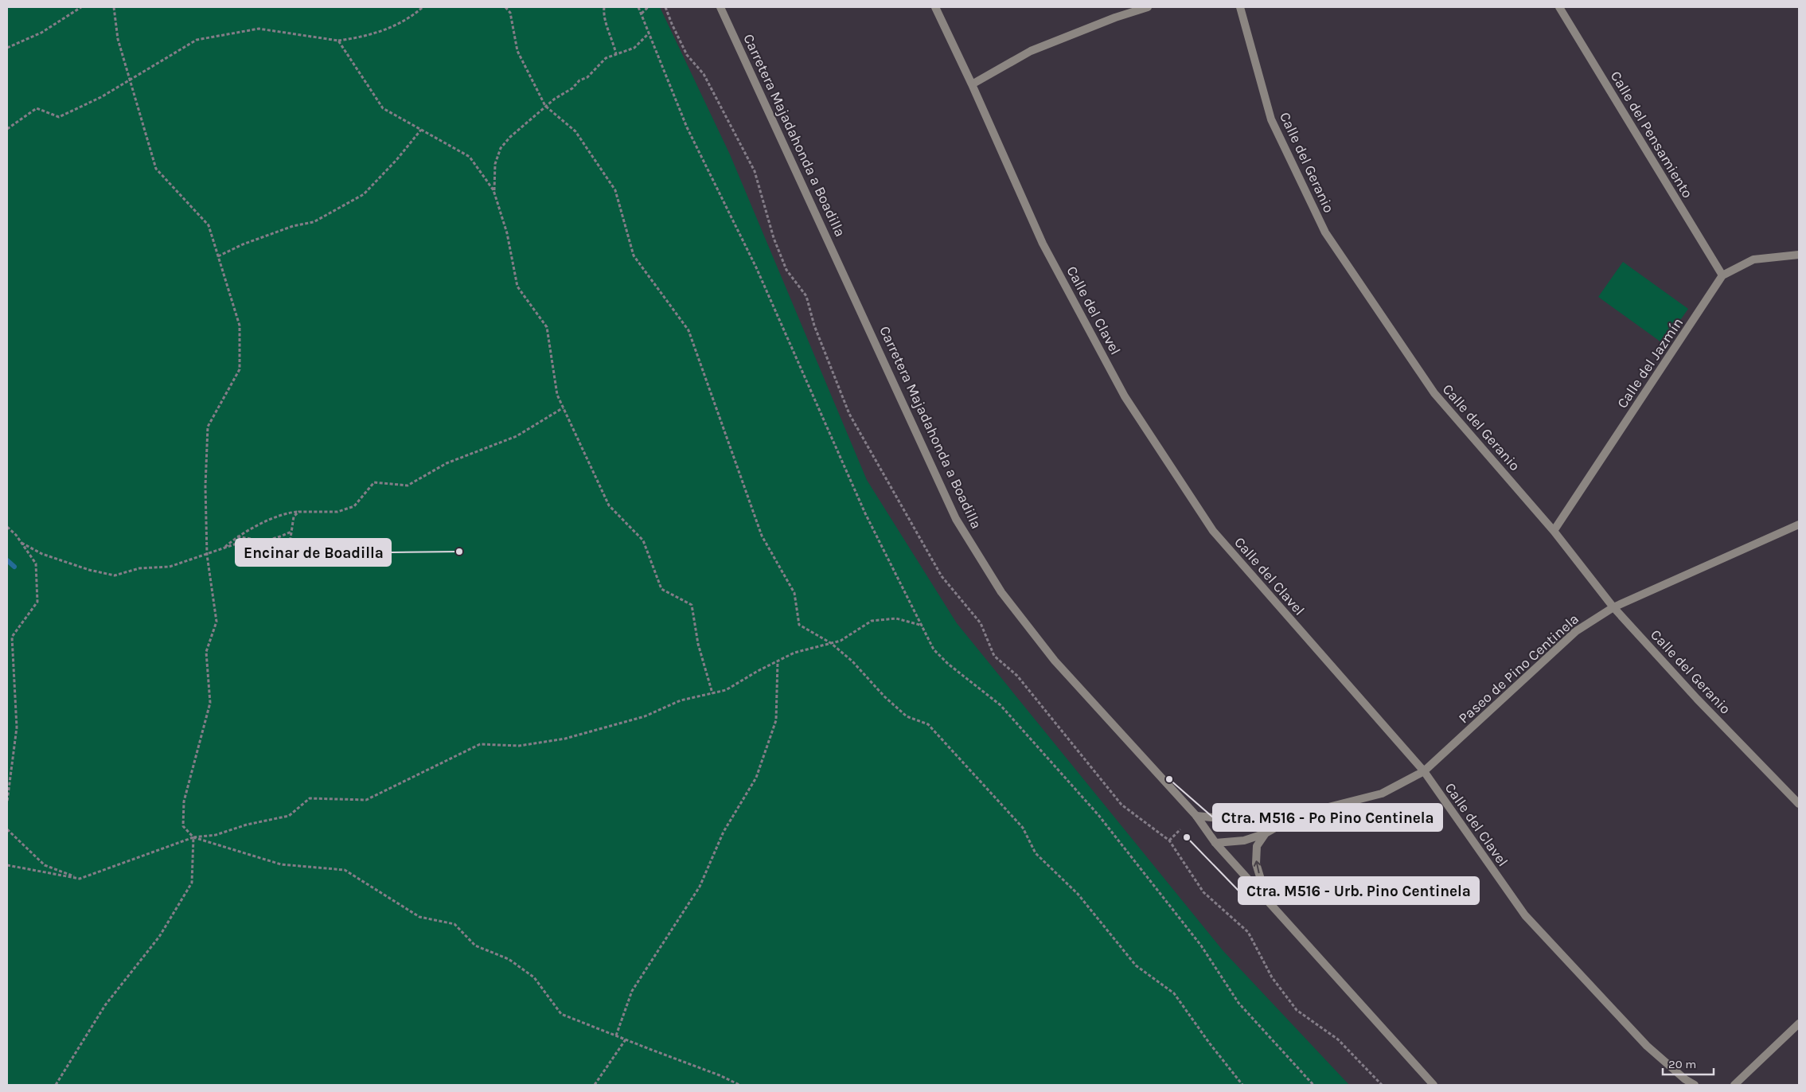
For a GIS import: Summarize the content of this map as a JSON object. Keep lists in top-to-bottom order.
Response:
{
  "streets": {
    "street": [
      "Calle del Pensamiento",
      "Carretera Majadahonda a Boadilla",
      "Calle del Geranio",
      "Calle del Clavel",
      "Calle del Jazmín",
      "Paseo de Pino Centinela"
    ]
  },
  "crossings": [
    ["Calle del Pensamiento", "Calle del Jazmín"],
    ["Calle del Geranio", "Calle del Jazmín"],
    ["Calle del Geranio", "Paseo de Pino Centinela"],
    ["Calle del Clavel", "Paseo de Pino Centinela"]
  ],
  "places": ["Encinar de Boadilla", "Ctra. M516 - Pº Pino Centinela", "Ctra. M516 - Urb. Pino Centinela"],
  "scale_bar": "20 m"
}
